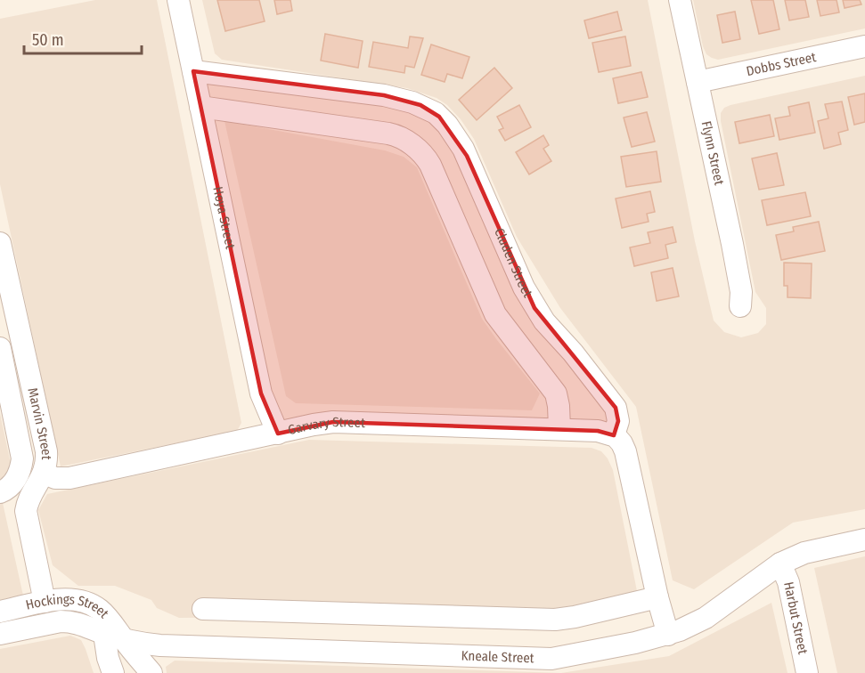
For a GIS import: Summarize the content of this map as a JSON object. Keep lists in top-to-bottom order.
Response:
{
  "streets": {
    "street": [
      "Dobbs Street",
      "Flynn Street",
      "Hoya Street",
      "Cluden Street",
      "Marvin Street",
      "Garvary Street",
      "Hockings Street",
      "Harbut Street",
      "Kneale Street"
    ]
  },
  "crossings": [
    ["Dobbs Street", "Flynn Street"],
    ["Hoya Street", "Cluden Street"],
    ["Hoya Street", "Garvary Street"],
    ["Cluden Street", "Garvary Street"],
    ["Marvin Street", "Garvary Street"],
    ["Marvin Street", "Hockings Street"],
    ["Hockings Street", "Kneale Street"],
    ["Harbut Street", "Kneale Street"]
  ],
  "scale_bar": "50 m"
}
